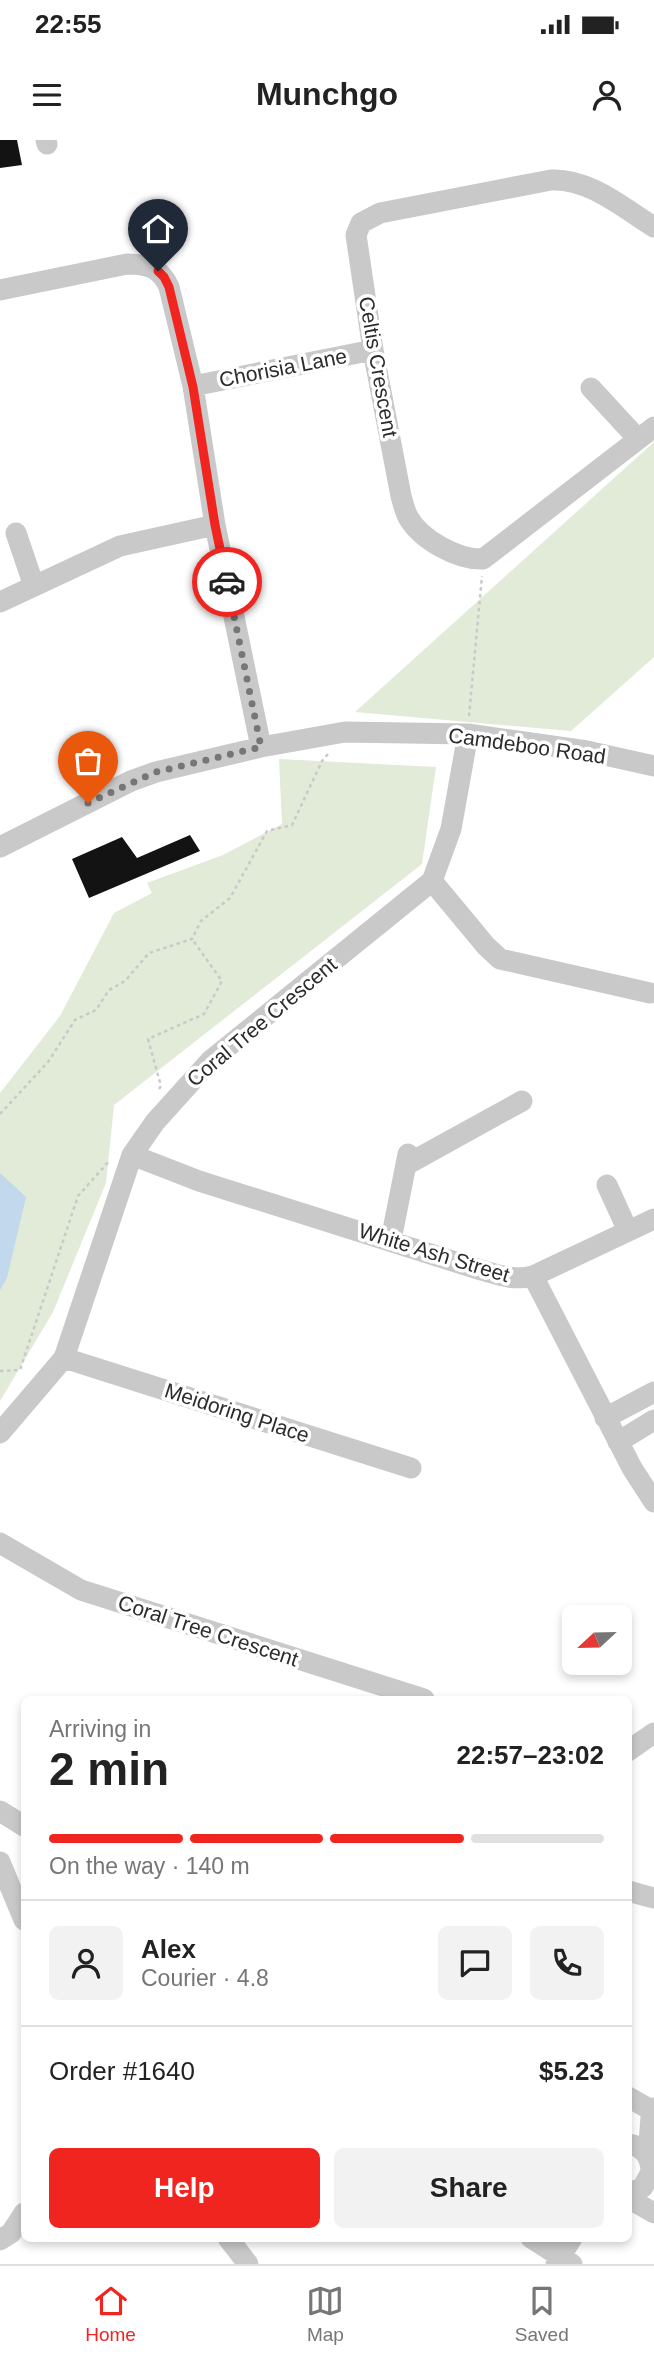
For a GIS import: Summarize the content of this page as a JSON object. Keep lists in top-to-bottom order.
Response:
{
  "streets": {
    "street": [
      "Celtis Crescent",
      "Chorisia Lane",
      "Camdeboo Road",
      "Coral Tree Crescent",
      "White Ash Street",
      "Meidoring Place"
    ]
  },
  "crossings": [
    ["Celtis Crescent", "Chorisia Lane"],
    ["Coral Tree Crescent", "White Ash Street"],
    ["Coral Tree Crescent", "Meidoring Place"]
  ],
  "north": "left",
  "page": {
    "status": "22:55",
    "header": "Munchgo",
    "heading": ["2 min", "Arriving in", "22:57–23:02"],
    "panel": [
      "Alex",
      "Courier · 4.8",
      "Order #1640",
      "$5.23"
    ],
    "bar": "On the way · 140 m",
    "buttons": ["Help", "Share"],
    "tabs": ["Home", "Map", "Saved"]
  }
}
